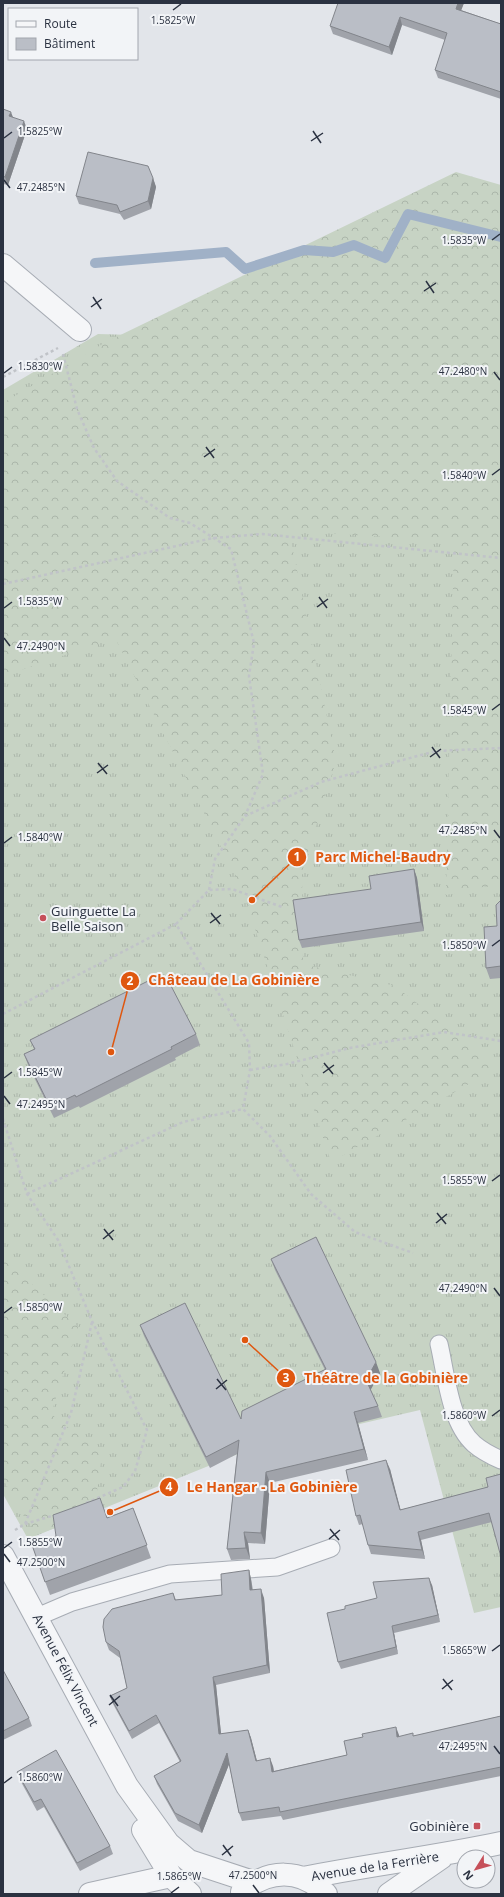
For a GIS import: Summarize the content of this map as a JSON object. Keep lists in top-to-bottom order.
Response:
{
  "streets": {
    "street": ["Avenue Félix Vincent", "Avenue de la Ferrière"]
  },
  "places": {
    "other": [
      "Parc Michel-Baudry",
      "Guinguette La Belle Saison",
      "Château de La Gobinière",
      "Théâtre de la Gobinière",
      "Le Hangar - La Gobinière"
    ],
    "transit": ["Gobinière"]
  },
  "legend": ["Route", "Bâtiment"],
  "north": "bottom left",
  "coordinates": [
    "1.5825°W",
    "47.2485°N",
    "1.5835°W",
    "1.5830°W",
    "47.2480°N",
    "1.5840°W",
    "47.2490°N",
    "1.5845°W",
    "1.5850°W",
    "47.2495°N",
    "1.5855°W",
    "1.5860°W",
    "47.2500°N",
    "1.5865°W"
  ]
}
